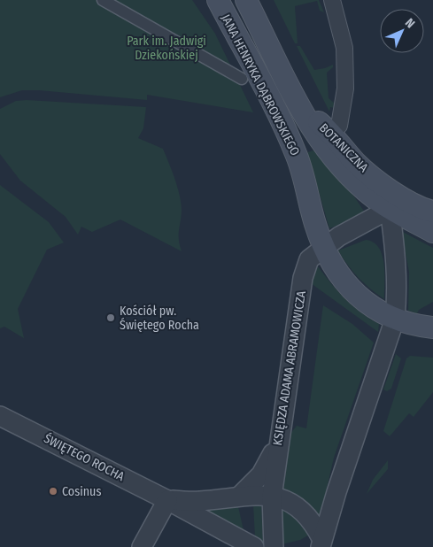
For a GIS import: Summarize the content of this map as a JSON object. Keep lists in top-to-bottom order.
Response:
{
  "streets": {
    "main road": ["JANA HENRYKA DĄBROWSKIEGO", "BOTANICZNA"],
    "street": ["KSIĘDZA ADAMA ABRAMOWICZA", "ŚWIĘTEGO ROCHA"]
  },
  "crossings": [
    ["JANA HENRYKA DĄBROWSKIEGO", "BOTANICZNA"],
    ["JANA HENRYKA DĄBROWSKIEGO", "KSIĘDZA ADAMA ABRAMOWICZA"],
    ["KSIĘDZA ADAMA ABRAMOWICZA", "ŚWIĘTEGO ROCHA"]
  ],
  "parks": ["Park im. Jadwigi Dziekońskiej"],
  "places": ["Kościół pw. Świętego Rocha", "Cosinus"],
  "north": "top right"
}
